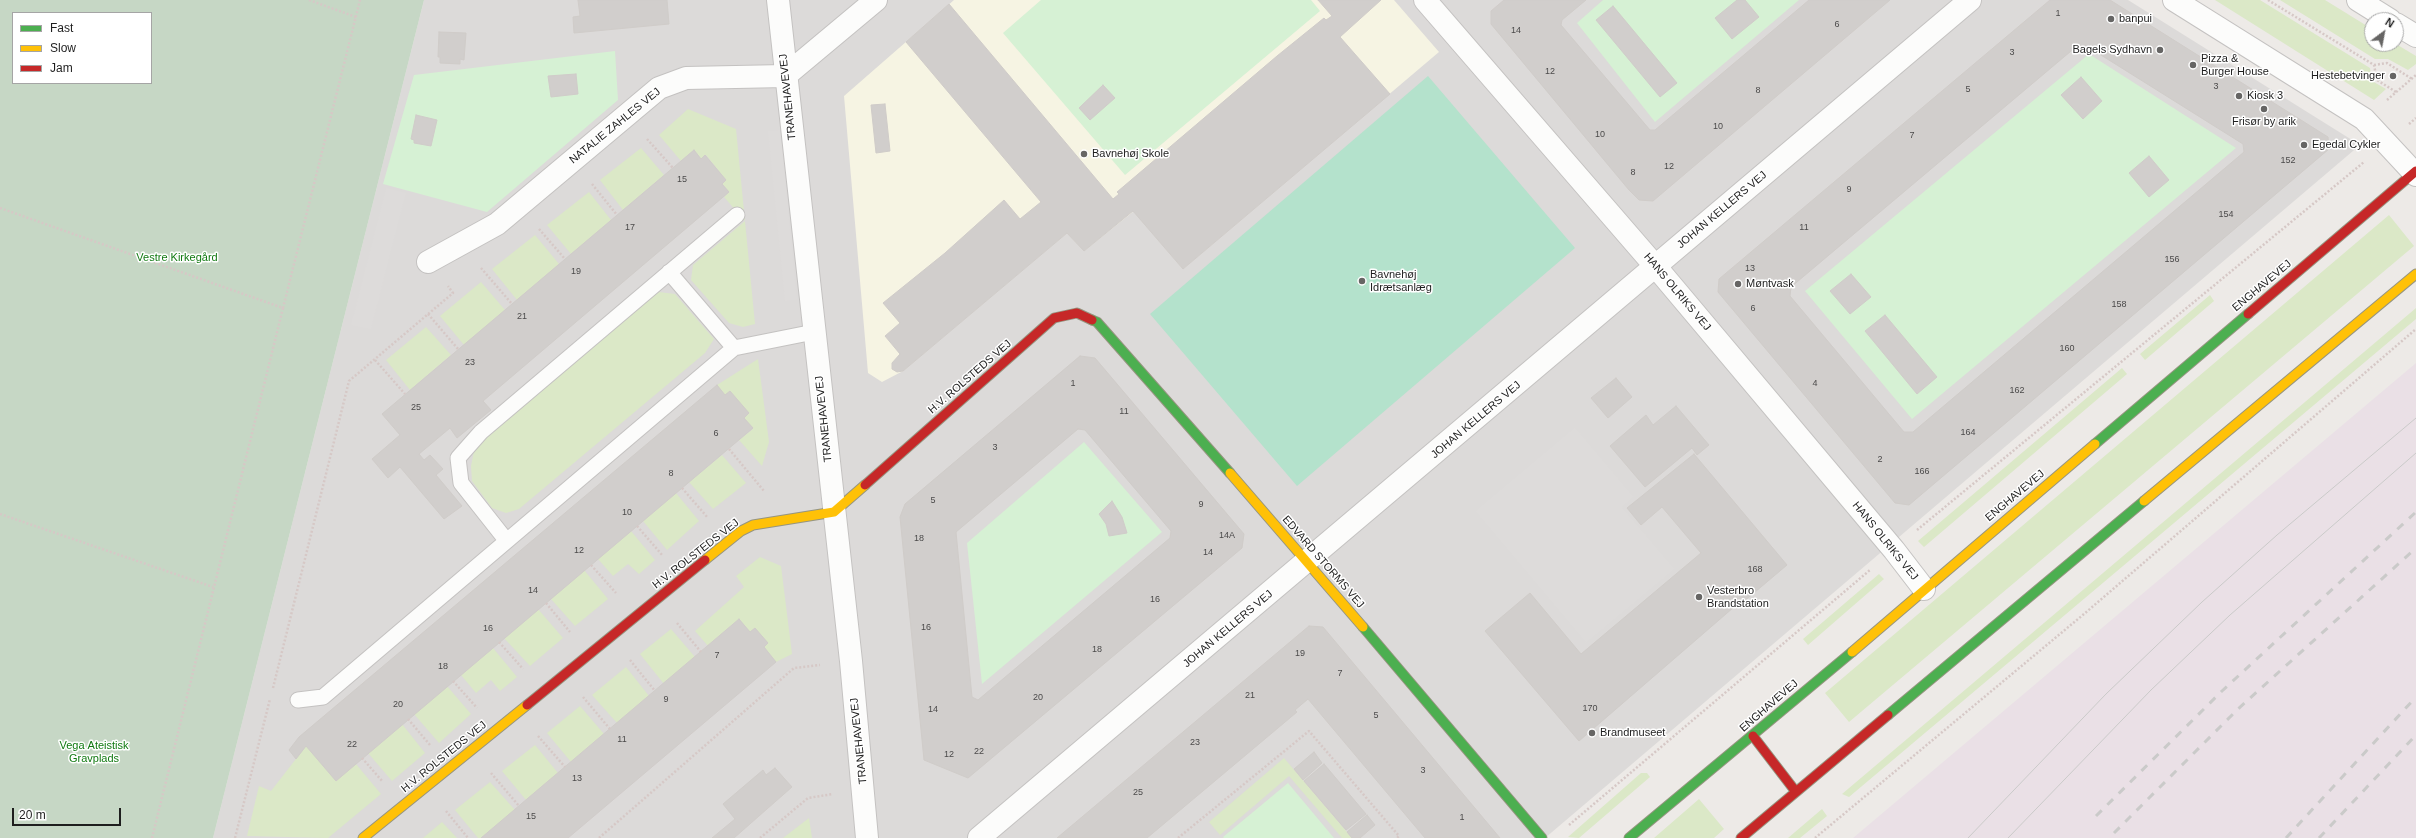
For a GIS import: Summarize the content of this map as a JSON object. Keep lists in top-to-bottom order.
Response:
{
  "streets": {
    "street": [
      "TRANEHAVEVEJ",
      "NATALIE ZAHLES VEJ",
      "JOHAN KELLERS VEJ",
      "ENGHAVEVEJ",
      "HANS OLRIKS VEJ",
      "H.V. ROLSTEDS VEJ",
      "EDVARD STORMS VEJ"
    ]
  },
  "crossings": [
    ["TRANEHAVEVEJ", "NATALIE ZAHLES VEJ"],
    ["TRANEHAVEVEJ", "H.V. ROLSTEDS VEJ"],
    ["JOHAN KELLERS VEJ", "HANS OLRIKS VEJ"],
    ["JOHAN KELLERS VEJ", "EDVARD STORMS VEJ"],
    ["ENGHAVEVEJ", "HANS OLRIKS VEJ"],
    ["H.V. ROLSTEDS VEJ", "EDVARD STORMS VEJ"]
  ],
  "parks": ["Vestre Kirkegård", "Vega Ateistisk Gravplads"],
  "places": [
    "banpui",
    "Bagels Sydhavn",
    "Pizza & Burger House",
    "Hestebetvinger",
    "Kiosk 3",
    "Frisør by arik",
    "Egedal Cykler",
    "Bavnehøj Skole",
    "Bavnehøj Idrætsanlæg",
    "Møntvask",
    "Vesterbro Brandstation",
    "Brandmuseet"
  ],
  "house_numbers": [
    "1",
    "6",
    "14",
    "3",
    "12",
    "3",
    "5",
    "8",
    "10",
    "10",
    "7",
    "152",
    "12",
    "8",
    "15",
    "9",
    "154",
    "17",
    "11",
    "156",
    "13",
    "19",
    "158",
    "6",
    "21",
    "160",
    "23",
    "1",
    "4",
    "162",
    "25",
    "11",
    "164",
    "6",
    "3",
    "2",
    "166",
    "8",
    "5",
    "9",
    "10",
    "14A",
    "18",
    "12",
    "14",
    "168",
    "14",
    "16",
    "16",
    "16",
    "18",
    "19",
    "7",
    "18",
    "7",
    "21",
    "20",
    "9",
    "20",
    "170",
    "14",
    "5",
    "11",
    "23",
    "22",
    "22",
    "12",
    "3",
    "13",
    "25",
    "15",
    "1"
  ],
  "legend": ["Fast", "Slow", "Jam"],
  "scale_bar": "20 m",
  "north": "top right"
}
